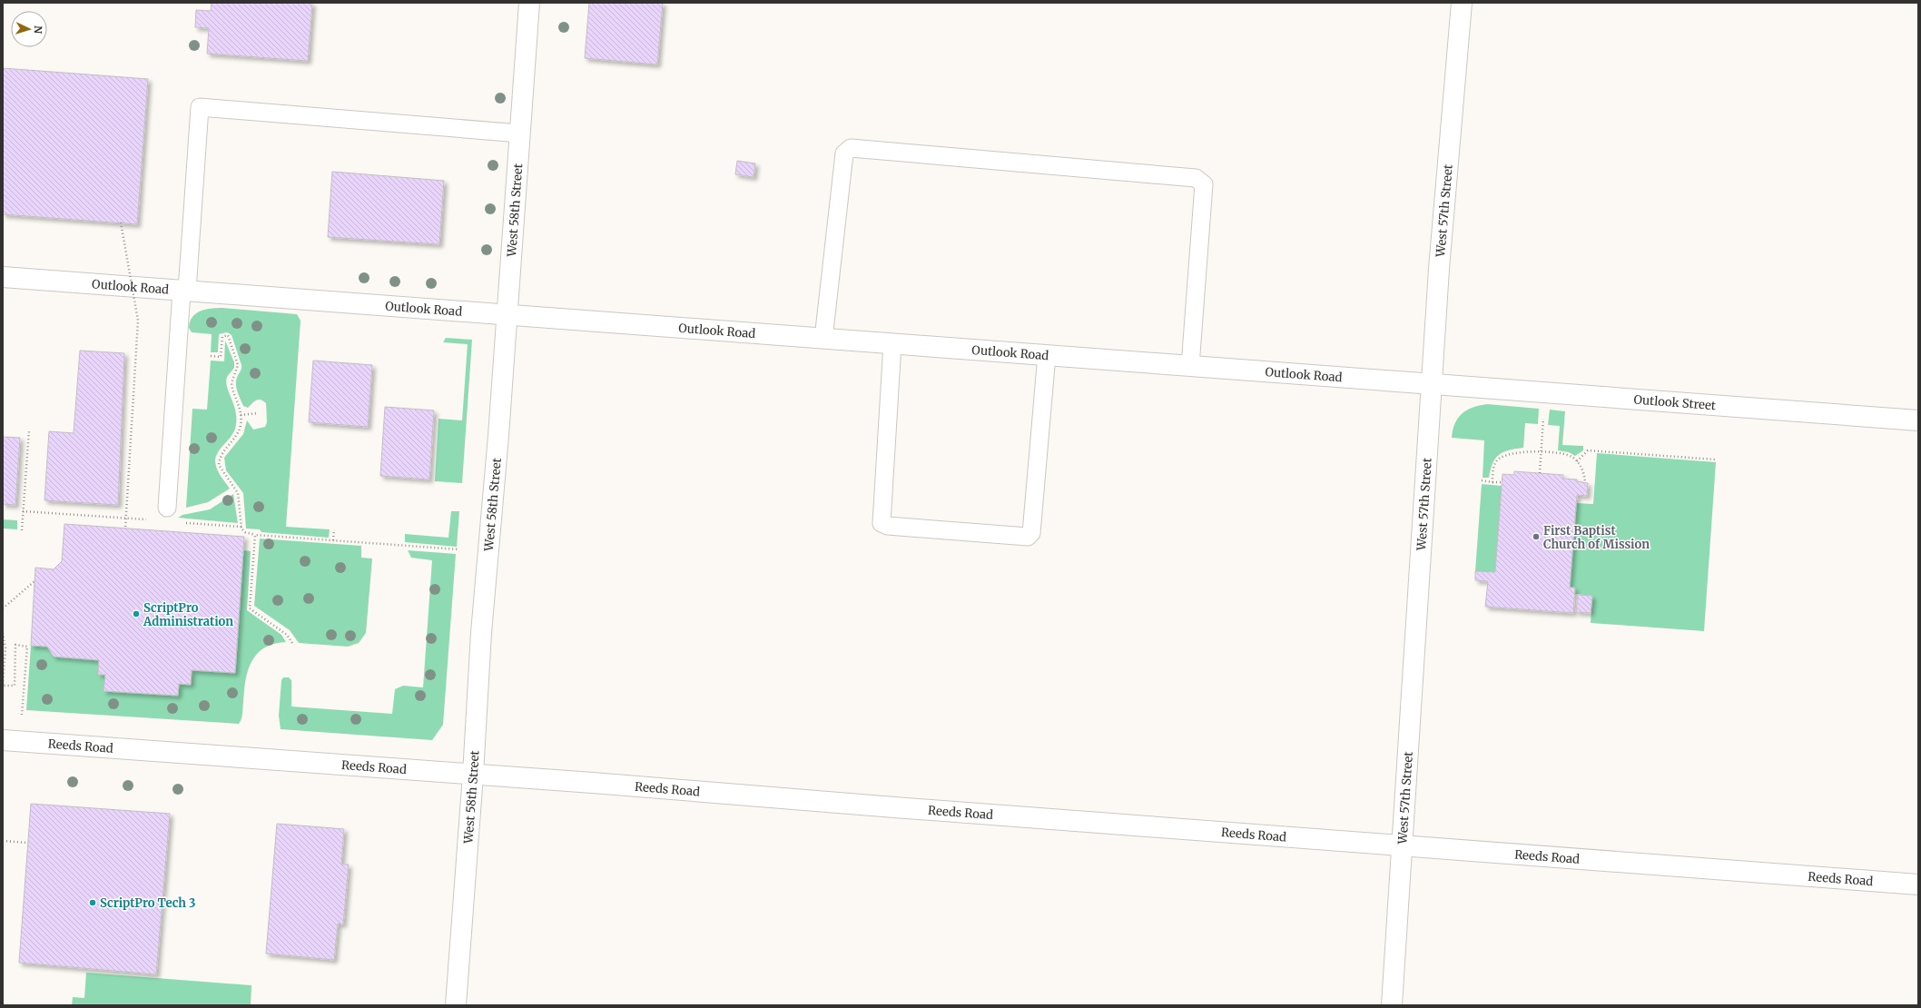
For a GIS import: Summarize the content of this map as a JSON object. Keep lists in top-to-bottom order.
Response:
{
  "streets": {
    "street": [
      "West 58th Street",
      "West 57th Street",
      "Outlook Road",
      "Outlook Street",
      "Reeds Road"
    ]
  },
  "crossings": [
    ["West 58th Street", "Outlook Road"],
    ["West 58th Street", "Reeds Road"],
    ["West 57th Street", "Outlook Road"],
    ["West 57th Street", "Outlook Street"],
    ["West 57th Street", "Reeds Road"],
    ["Outlook Road", "Outlook Street"]
  ],
  "places": ["First Baptist Church of Mission", "ScriptPro Administration", "ScriptPro Tech 3"],
  "north": "right"
}
